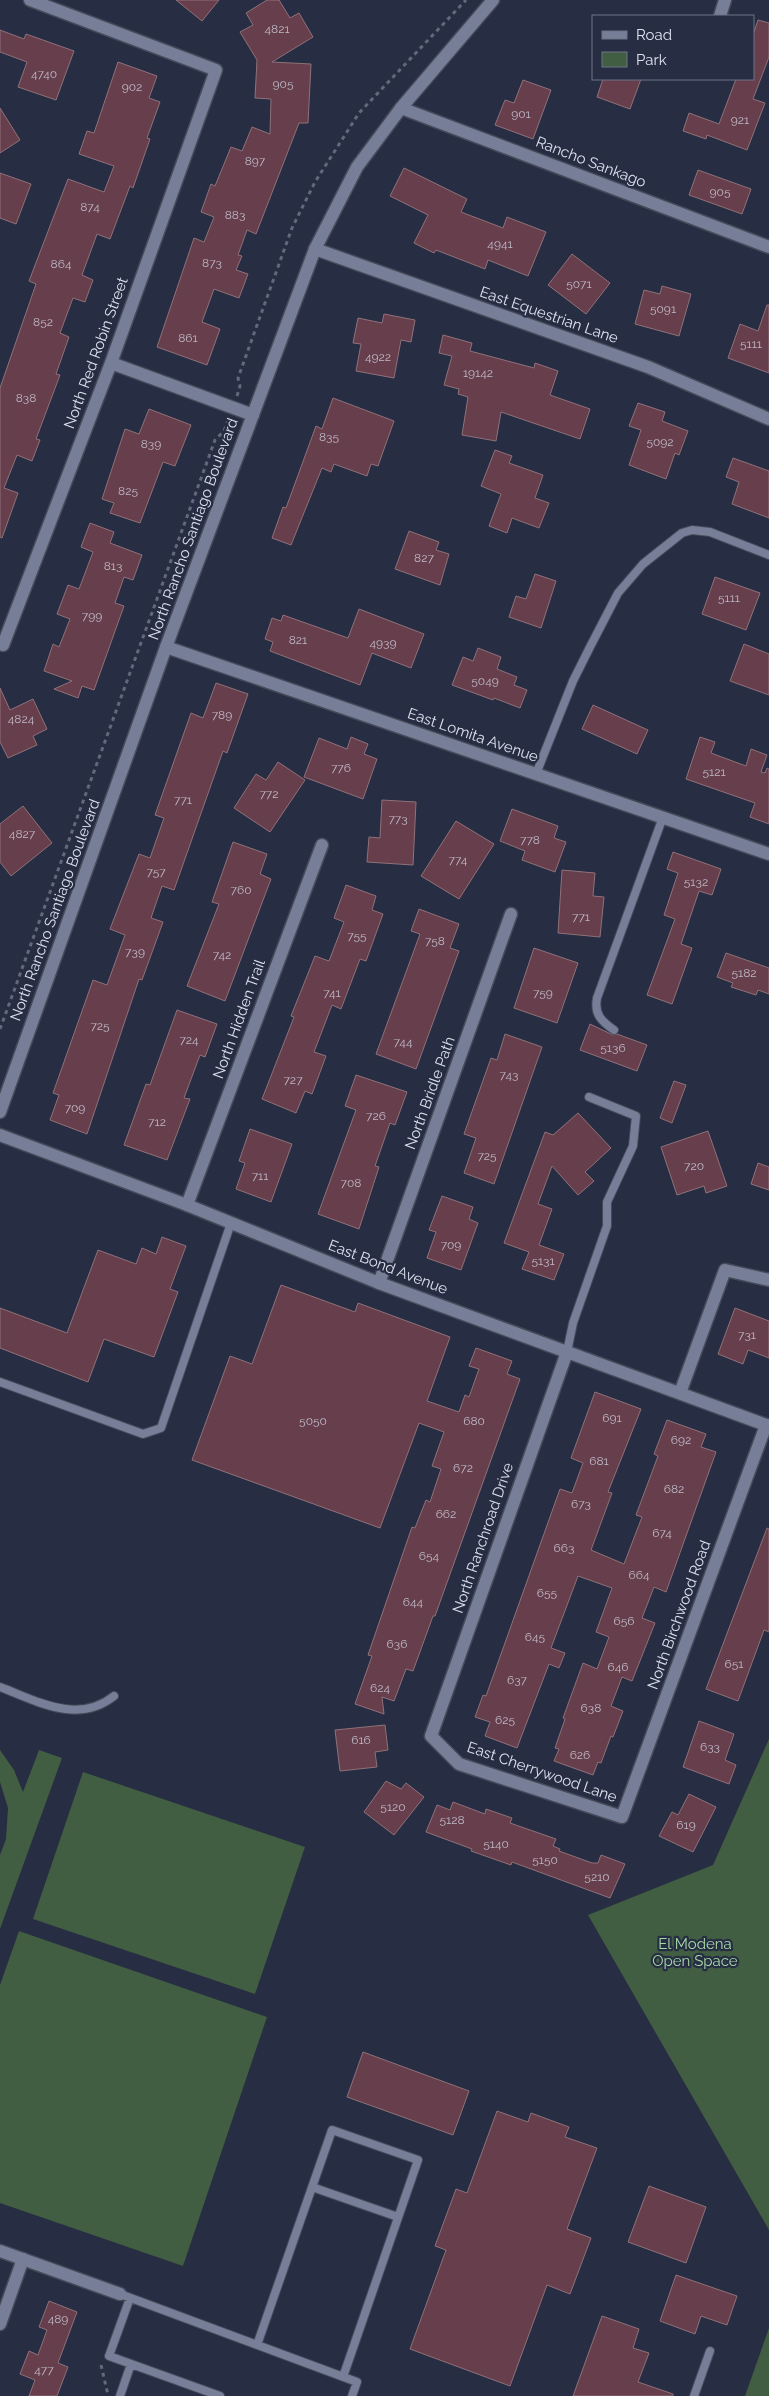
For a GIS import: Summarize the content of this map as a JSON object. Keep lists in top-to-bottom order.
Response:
{
  "streets": {
    "street": [
      "Rancho Sankago",
      "East Equestrian Lane",
      "North Red Robin Street",
      "North Rancho Santiago Boulevard",
      "East Lomita Avenue",
      "North Hidden Trail",
      "North Bridle Path",
      "East Bond Avenue",
      "North Ranchroad Drive",
      "North Birchwood Road",
      "East Cherrywood Lane"
    ]
  },
  "crossings": [
    ["Rancho Sankago", "North Rancho Santiago Boulevard"],
    ["East Equestrian Lane", "North Rancho Santiago Boulevard"],
    ["North Rancho Santiago Boulevard", "East Lomita Avenue"],
    ["North Hidden Trail", "East Bond Avenue"],
    ["North Bridle Path", "East Bond Avenue"],
    ["East Bond Avenue", "North Ranchroad Drive"],
    ["East Bond Avenue", "North Birchwood Road"],
    ["North Ranchroad Drive", "East Cherrywood Lane"],
    ["North Birchwood Road", "East Cherrywood Lane"]
  ],
  "parks": ["El Modena Open Space"],
  "house_numbers": [
    "4821",
    "4740",
    "905",
    "902",
    "901",
    "921",
    "897",
    "905",
    "874",
    "883",
    "4941",
    "873",
    "864",
    "5071",
    "5091",
    "852",
    "861",
    "5111",
    "4922",
    "19142",
    "838",
    "835",
    "5092",
    "839",
    "825",
    "827",
    "813",
    "5111",
    "799",
    "821",
    "4939",
    "5049",
    "789",
    "4824",
    "776",
    "5121",
    "772",
    "771",
    "773",
    "4827",
    "778",
    "774",
    "757",
    "5132",
    "760",
    "771",
    "755",
    "758",
    "739",
    "742",
    "5182",
    "741",
    "759",
    "725",
    "724",
    "744",
    "5136",
    "743",
    "727",
    "709",
    "726",
    "712",
    "725",
    "720",
    "711",
    "708",
    "709",
    "5131",
    "731",
    "691",
    "5050",
    "680",
    "692",
    "681",
    "672",
    "682",
    "673",
    "662",
    "674",
    "663",
    "654",
    "664",
    "655",
    "644",
    "656",
    "645",
    "636",
    "651",
    "646",
    "637",
    "624",
    "638",
    "625",
    "616",
    "633",
    "626",
    "5120",
    "5128",
    "619",
    "5140",
    "5150",
    "5210",
    "489",
    "477"
  ],
  "legend": ["Road", "Park"]
}
